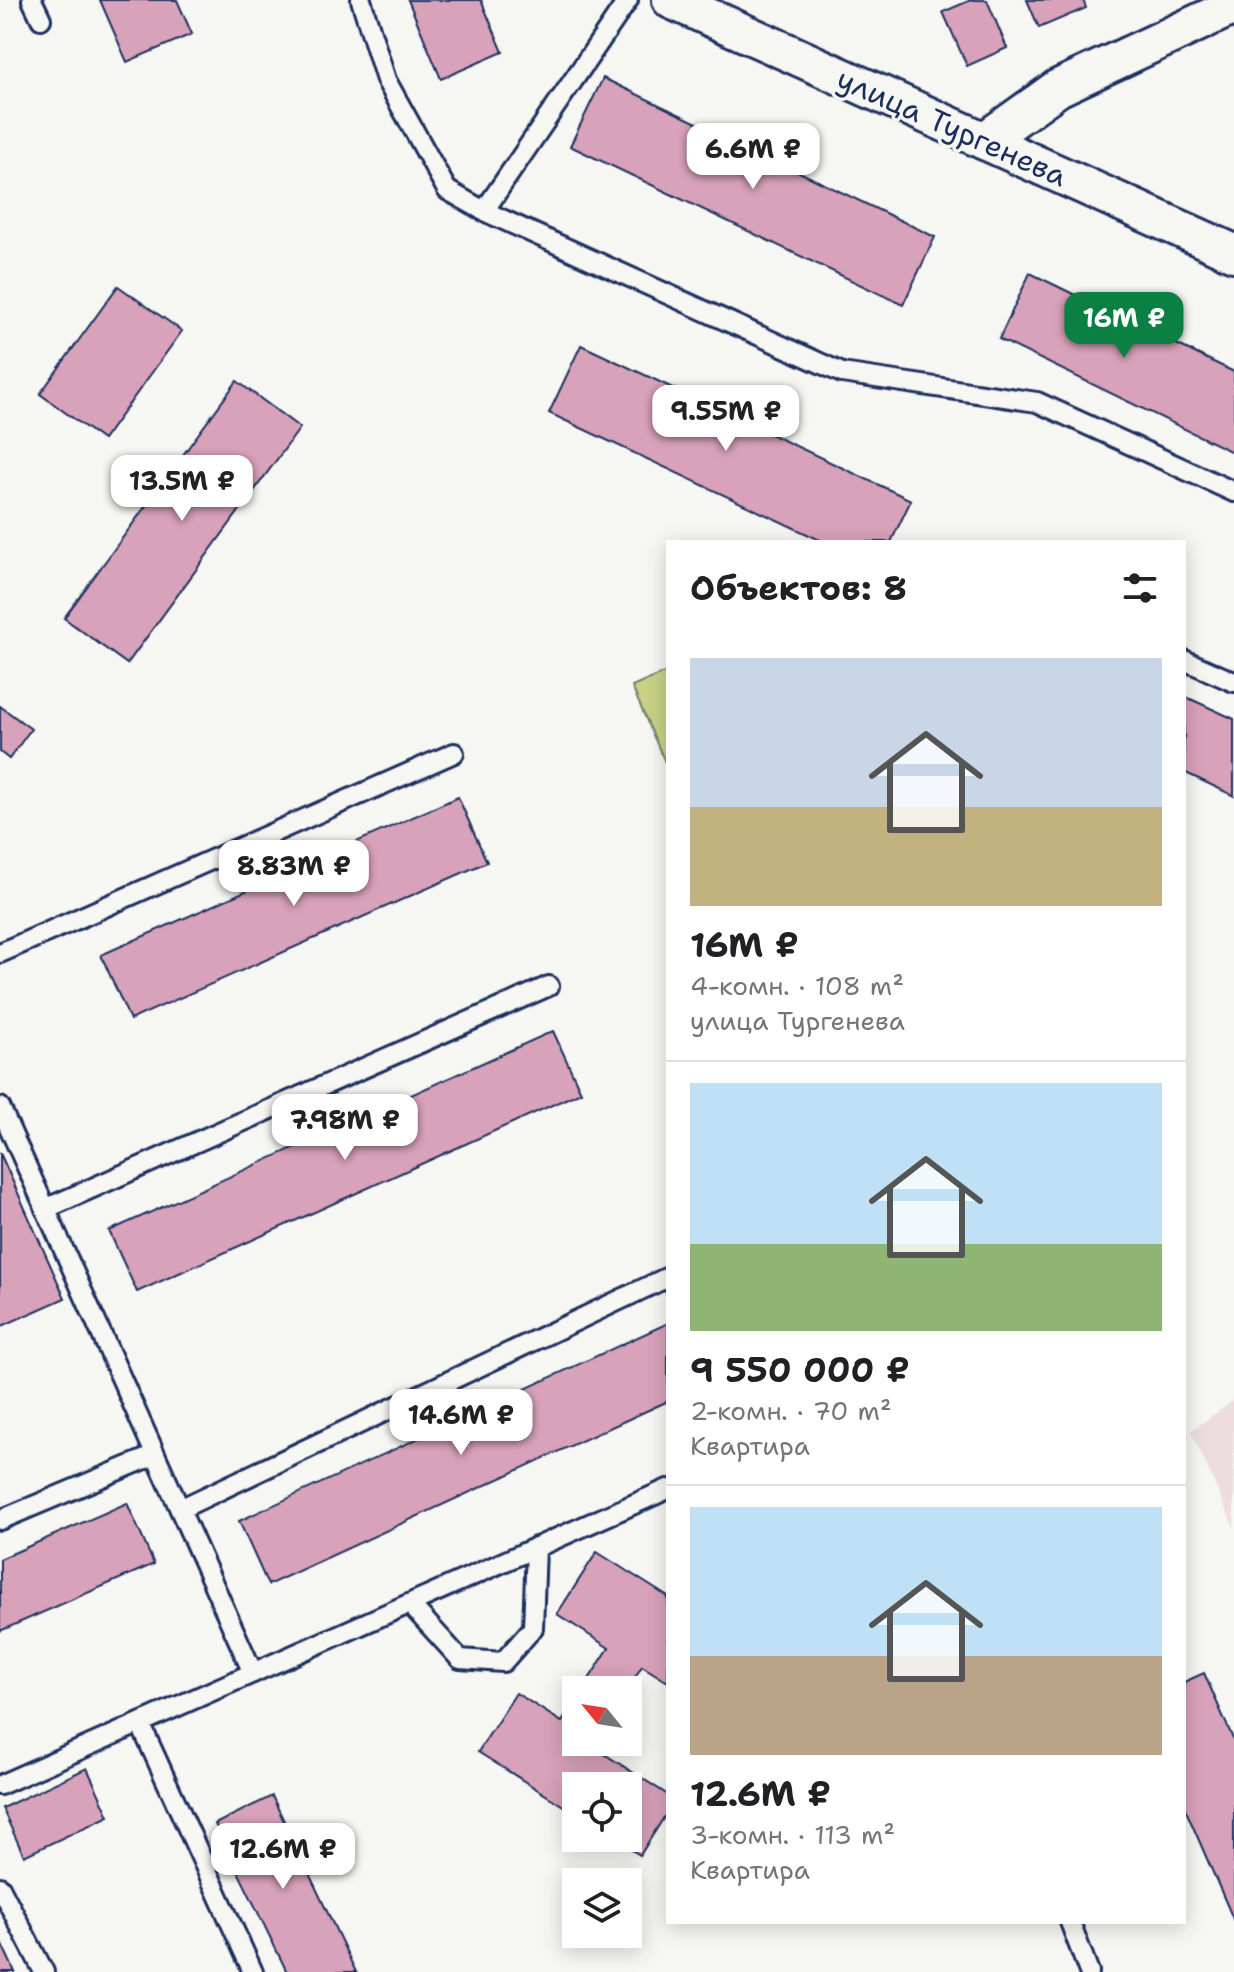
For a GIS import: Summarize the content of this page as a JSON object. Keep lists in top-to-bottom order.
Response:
{
  "streets": {
    "street": ["улица Тургенева"]
  },
  "north": "top left",
  "page": {
    "price": [
      "6.6M ₽",
      "16M ₽",
      "9.55M ₽",
      "13.5M ₽",
      "8.83M ₽",
      "7.98M ₽",
      "14.6M ₽",
      "12.6M ₽"
    ],
    "heading": "Объектов: 8",
    "list": [
      {
        "name": "16M ₽",
        "note": "4-комн. · 108 m² · улица Тургенева"
      },
      {
        "name": "9 550 000 ₽",
        "note": "2-комн. · 70 m² · Квартира"
      },
      {
        "name": "12.6M ₽",
        "note": "3-комн. · 113 m² · Квартира"
      }
    ]
  }
}
